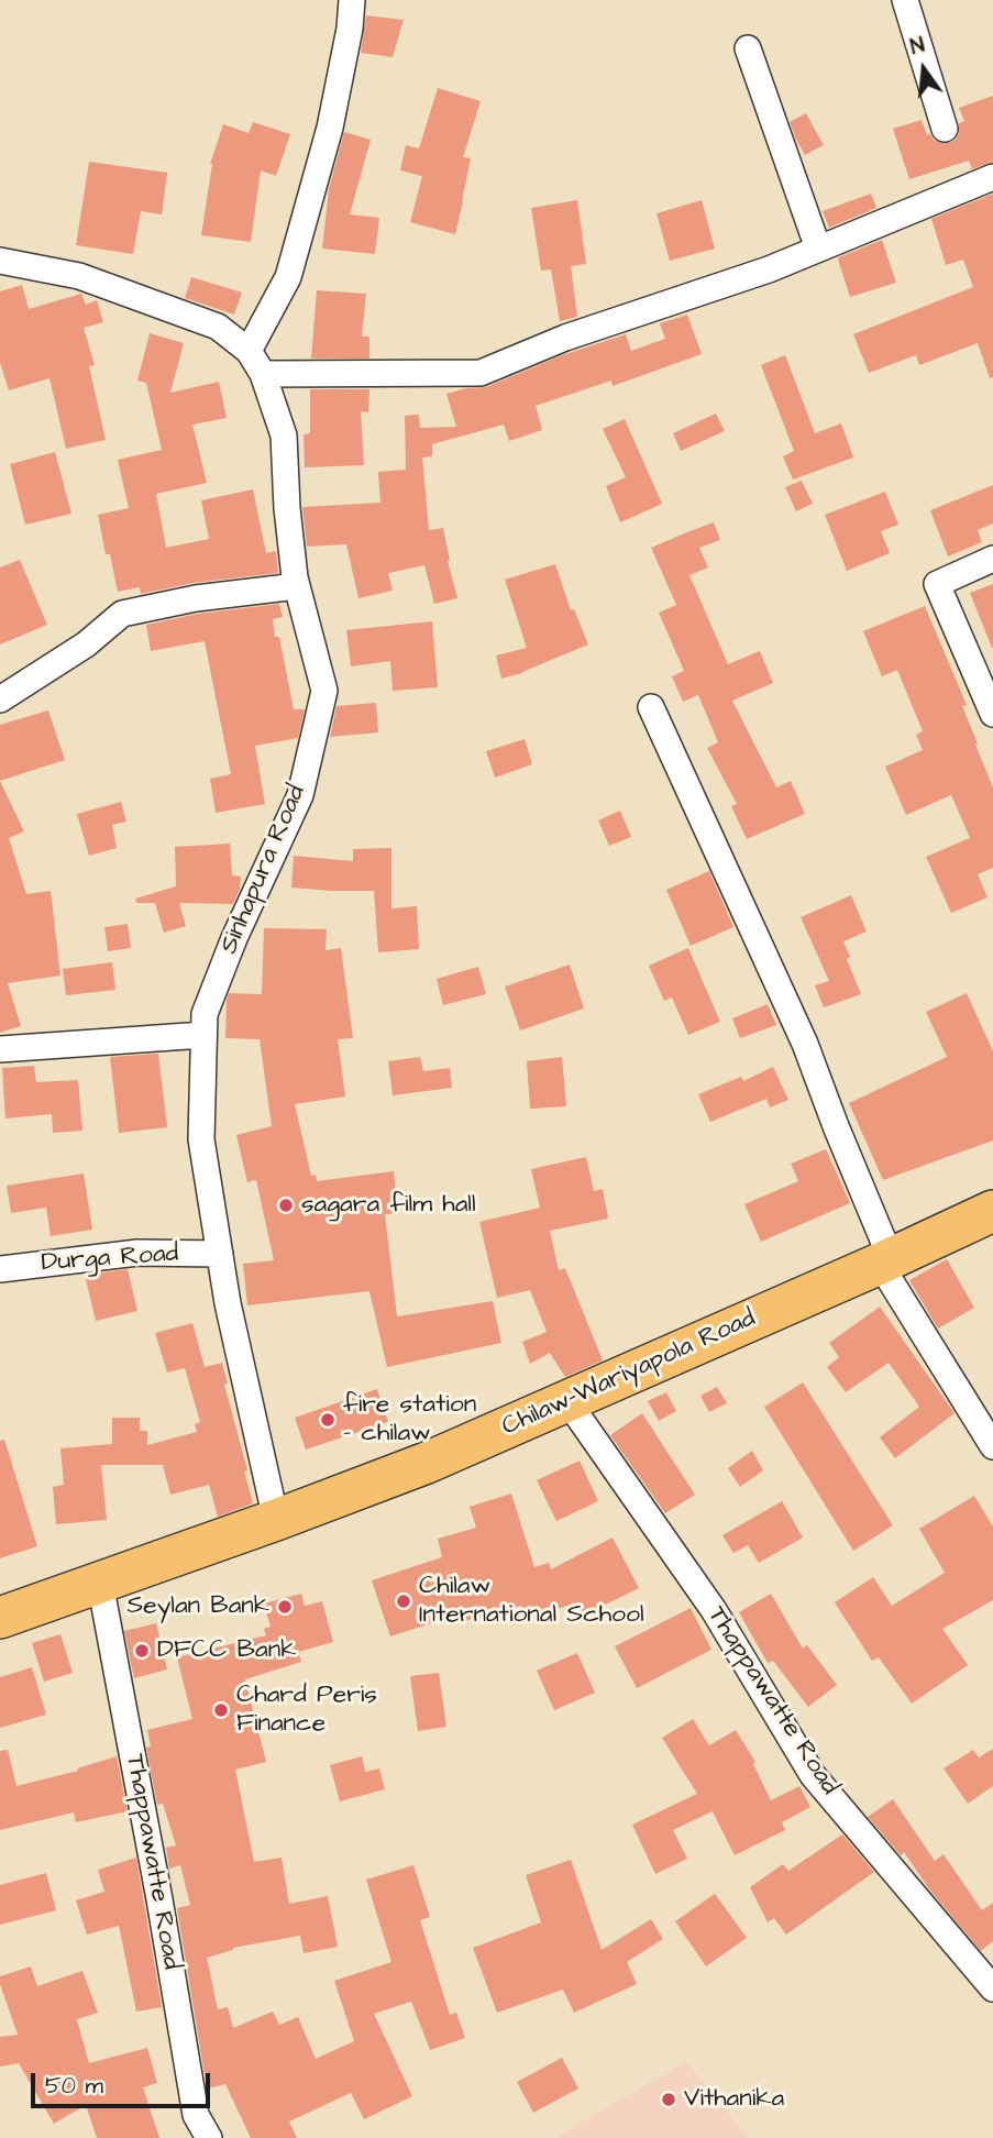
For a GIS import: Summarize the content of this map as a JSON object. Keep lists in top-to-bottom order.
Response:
{
  "streets": {
    "main road": ["Chilaw-Wariyapola Road"],
    "street": ["Sinhapura Road", "Durga Road", "Thappawatte Road"]
  },
  "crossings": [
    ["Sinhapura Road", "Durga Road"],
    ["Sinhapura Road", "Chilaw-Wariyapola Road"],
    ["Chilaw-Wariyapola Road", "Thappawatte Road"]
  ],
  "places": [
    "sagara film hall",
    "fire station - chilaw",
    "Chilaw International School",
    "Seylan Bank",
    "DFCC Bank",
    "Chard Peris Finance",
    "Vithanika"
  ],
  "scale_bar": "50 m",
  "north": "top"
}
